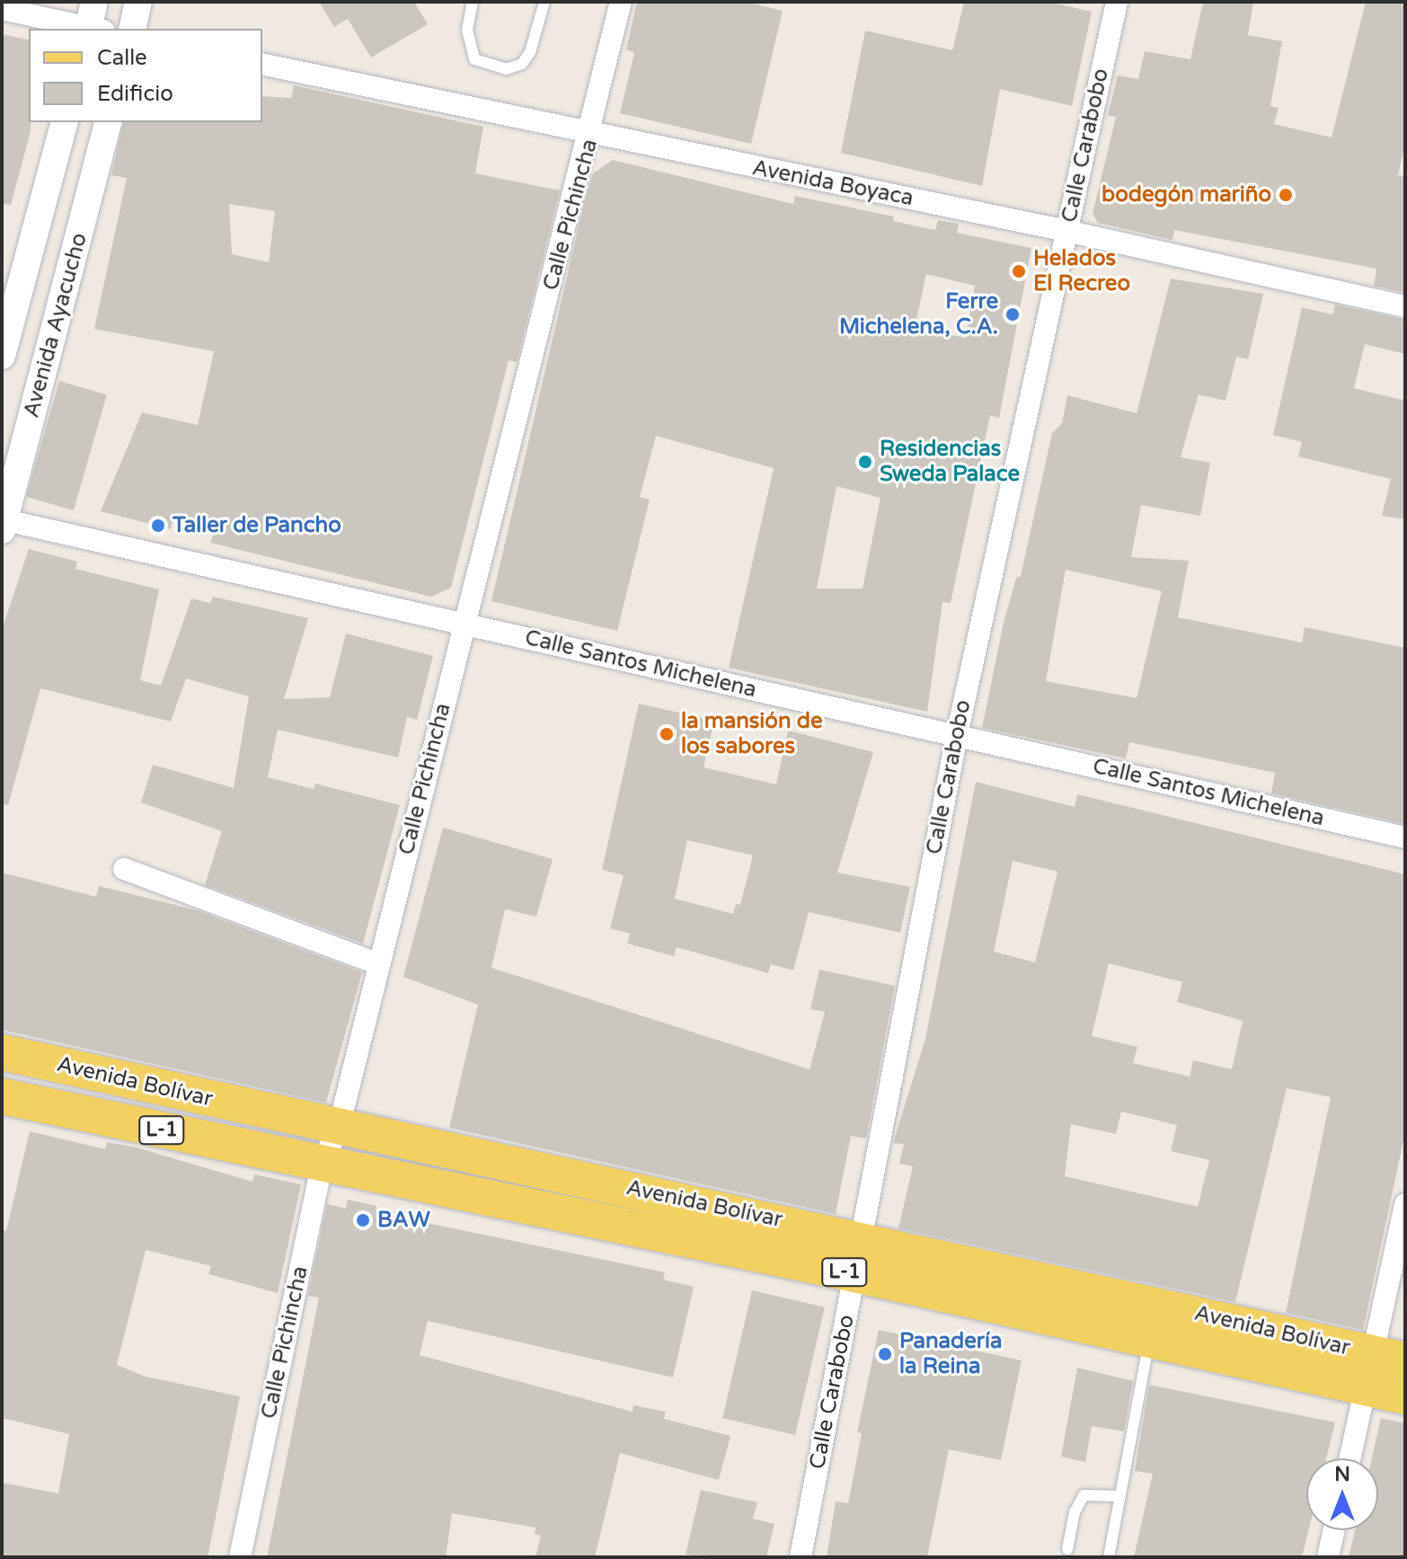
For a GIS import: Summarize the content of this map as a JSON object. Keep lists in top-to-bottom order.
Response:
{
  "streets": {
    "main road": ["Avenida Bolívar", "L-1"],
    "street": [
      "Calle Carabobo",
      "Avenida Boyaca",
      "Calle Pichincha",
      "Avenida Ayacucho",
      "Calle Santos Michelena"
    ]
  },
  "crossings": [
    ["Calle Carabobo", "Avenida Boyaca"],
    ["Calle Carabobo", "Calle Santos Michelena"],
    ["Calle Carabobo", "Avenida Bolívar"],
    ["Avenida Boyaca", "Calle Pichincha"],
    ["Calle Pichincha", "Calle Santos Michelena"],
    ["Calle Pichincha", "Avenida Bolívar"],
    ["Avenida Ayacucho", "Calle Santos Michelena"]
  ],
  "places": [
    "bodegón mariño",
    "Helados El Recreo",
    "Ferre Michelena, C.A.",
    "Residencias Sweda Palace",
    "Taller de Pancho",
    "la mansión de los sabores",
    "BAW",
    "Panadería la Reina"
  ],
  "legend": ["Calle", "Edificio"],
  "north": "top"
}
